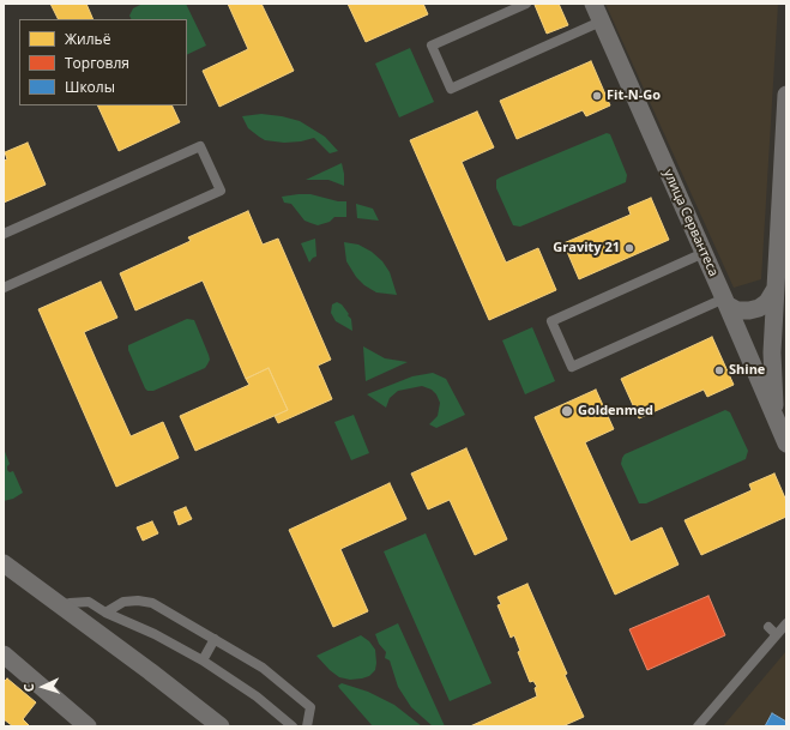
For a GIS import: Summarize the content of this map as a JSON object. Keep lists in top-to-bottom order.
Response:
{
  "streets": {
    "street": ["улица Сервантеса"]
  },
  "places": [
    "Fit-N-Go",
    "Gravity 21",
    "Shine",
    "Goldenmed"
  ],
  "legend": ["Жильё", "Торговля", "Школы"],
  "north": "left"
}
